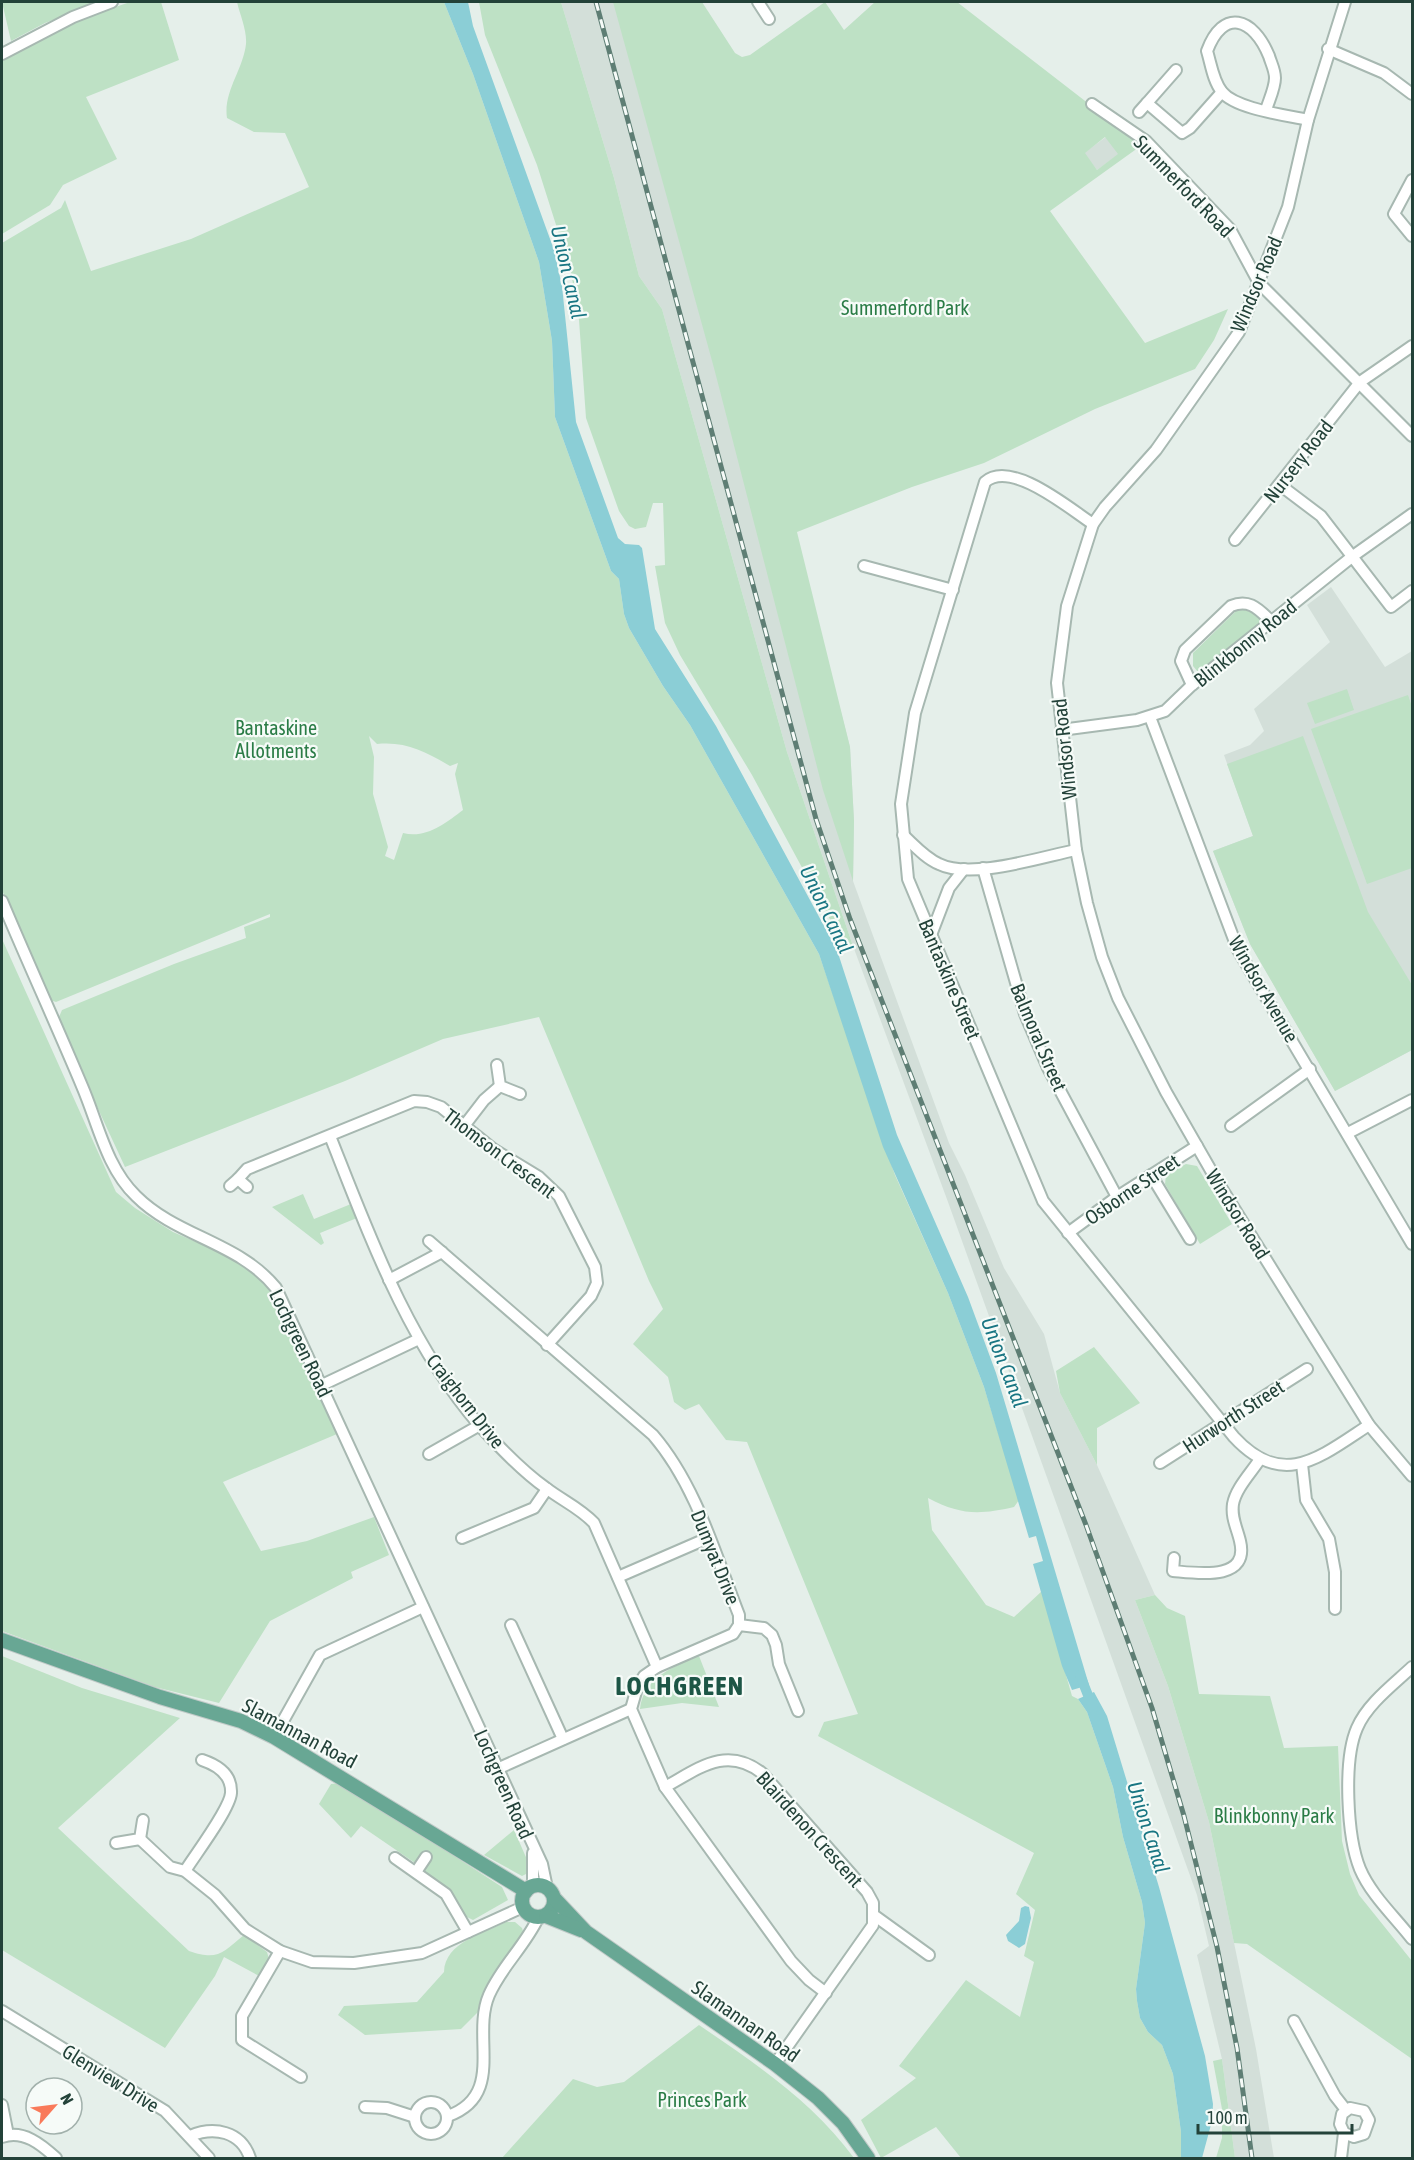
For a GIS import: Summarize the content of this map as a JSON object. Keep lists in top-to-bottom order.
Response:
{
  "streets": {
    "main road": ["Slamannan Road"],
    "street": [
      "Summerford Road",
      "Windsor Road",
      "Nursery Road",
      "Blinkbonny Road",
      "Bantaskine Street",
      "Windsor Avenue",
      "Balmoral Street",
      "Thomson Crescent",
      "Osborne Street",
      "Lochgreen Road",
      "Craighorn Drive",
      "Hurworth Street",
      "Dumyat Drive",
      "Blairdenon Crescent",
      "Glenview Drive"
    ]
  },
  "crossings": [
    ["Summerford Road", "Windsor Road"],
    ["Summerford Road", "Nursery Road"],
    ["Windsor Road", "Blinkbonny Road"],
    ["Windsor Road", "Bantaskine Street"],
    ["Windsor Road", "Osborne Street"],
    ["Blinkbonny Road", "Windsor Avenue"],
    ["Bantaskine Street", "Osborne Street"],
    ["Bantaskine Street", "Hurworth Street"],
    ["Balmoral Street", "Osborne Street"],
    ["Thomson Crescent", "Craighorn Drive"],
    ["Thomson Crescent", "Dumyat Drive"],
    ["Lochgreen Road", "Slamannan Road"],
    ["Craighorn Drive", "Dumyat Drive"]
  ],
  "districts": ["LOCHGREEN"],
  "water": ["Union Canal"],
  "parks": [
    "Summerford Park",
    "Bantaskine Allotments",
    "Blinkbonny Park",
    "Princes Park"
  ],
  "scale_bar": "100 m",
  "north": "top right"
}
